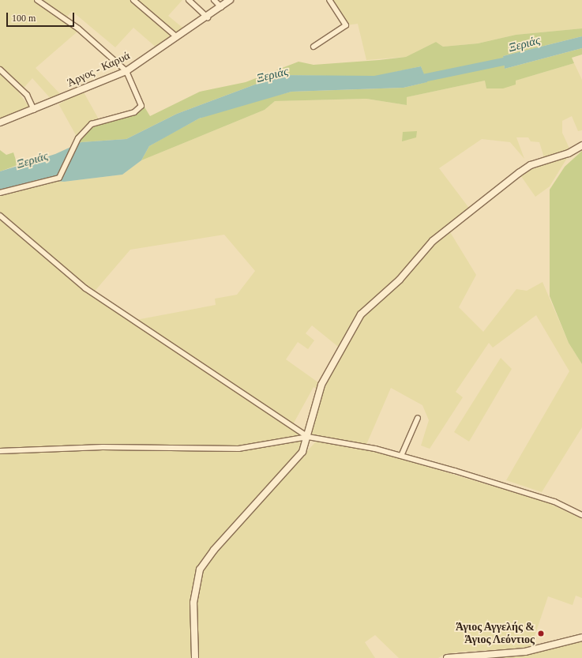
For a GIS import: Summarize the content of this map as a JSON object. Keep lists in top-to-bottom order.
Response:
{
  "streets": {
    "street": ["Άργος - Καρυά"]
  },
  "water": ["Ξεριάς"],
  "places": ["Άγιος Αγγελής & Άγιος Λεόντιος"],
  "scale_bar": "100 m"
}
